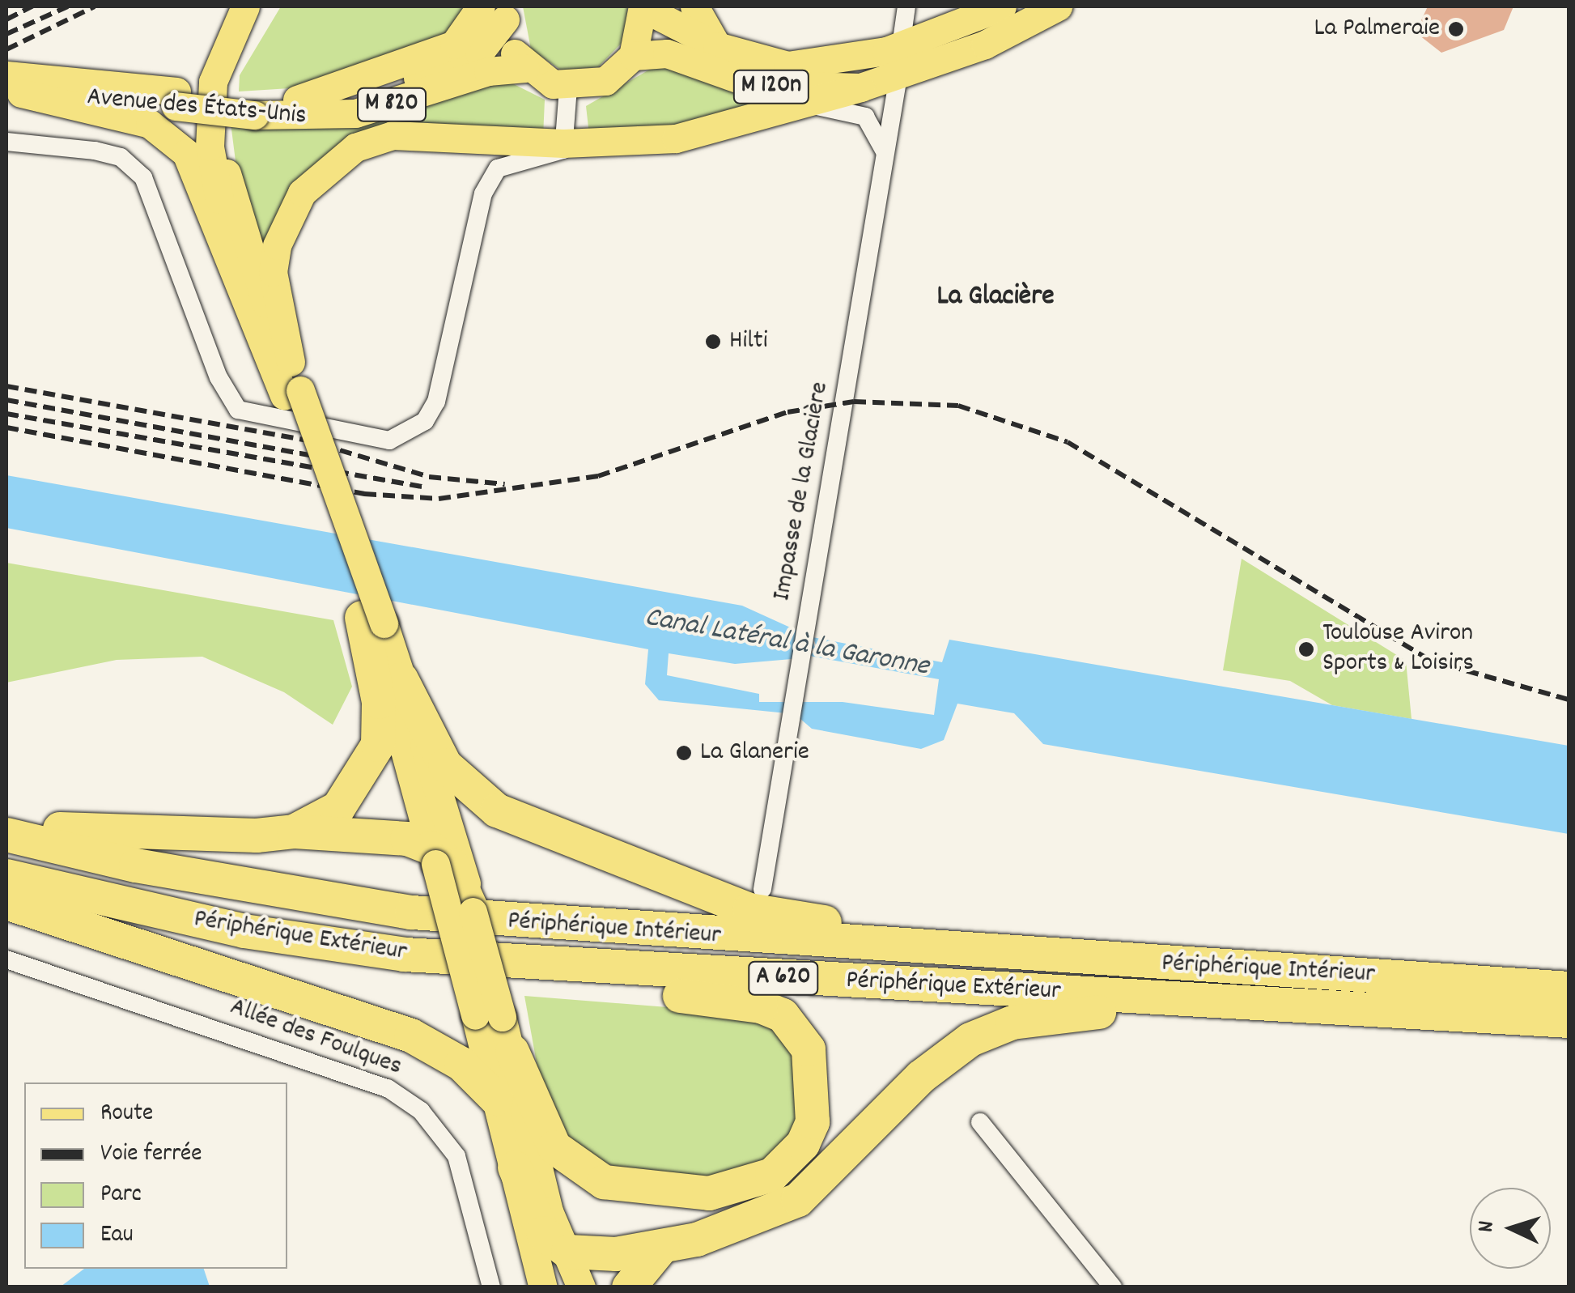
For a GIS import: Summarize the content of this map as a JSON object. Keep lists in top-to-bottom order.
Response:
{
  "streets": {
    "highway": ["Périphérique Intérieur", "Périphérique Extérieur", "A 620"],
    "main road": ["M 120n", "M 820", "Avenue des États-Unis"],
    "street": ["Impasse de la Glacière", "Allée des Foulques"]
  },
  "crossings": [
    ["M 120n", "Impasse de la Glacière"]
  ],
  "districts": ["La Glacière"],
  "water": ["Canal Latéral à la Garonne"],
  "places": [
    "La Palmeraie",
    "Hilti",
    "Toulouse Aviron Sports & Loisirs",
    "La Glanerie"
  ],
  "legend": [
    "Route",
    "Voie ferrée",
    "Parc",
    "Eau"
  ],
  "north": "left"
}
